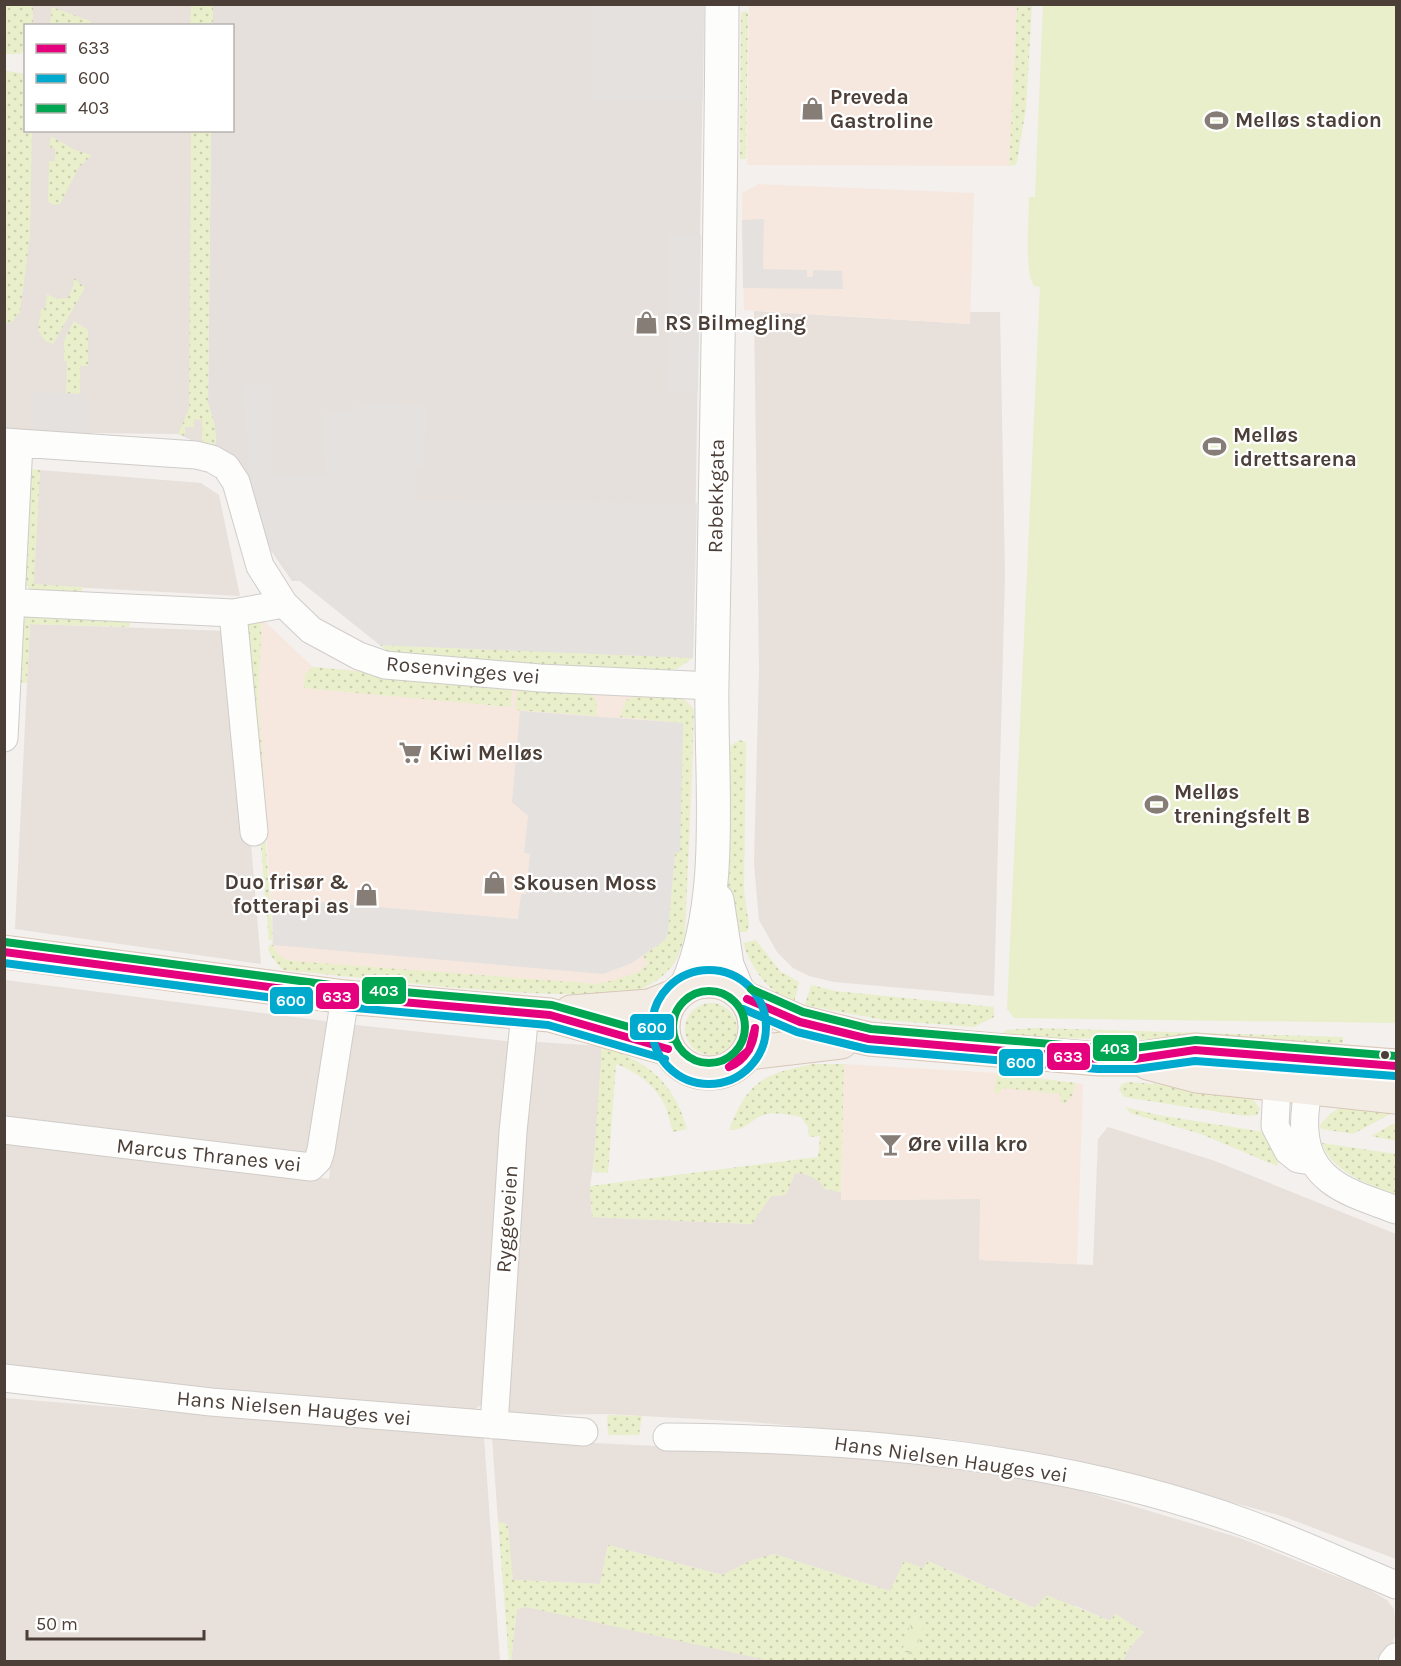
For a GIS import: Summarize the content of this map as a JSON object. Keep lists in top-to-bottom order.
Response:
{
  "streets": {
    "street": [
      "Rabekkgata",
      "Rosenvinges vei",
      "Marcus Thranes vei",
      "Ryggeveien",
      "Hans Nielsen Hauges vei"
    ]
  },
  "crossings": [
    ["Rabekkgata", "Rosenvinges vei"],
    ["Ryggeveien", "Hans Nielsen Hauges vei"]
  ],
  "places": {
    "shop": [
      "Preveda Gastroline",
      "RS Bilmegling",
      "Skousen Moss",
      "Duo frisør & fotterapi as"
    ],
    "sports": ["Melløs stadion", "Melløs idrettsarena", "Melløs treningsfelt B"],
    "supermarket": ["Kiwi Melløs"],
    "bar": ["Øre villa kro"]
  },
  "lines": ["transit line 403", "transit line 633", "transit line 600"],
  "legend": ["633", "600", "403"],
  "scale_bar": "50 m"
}
